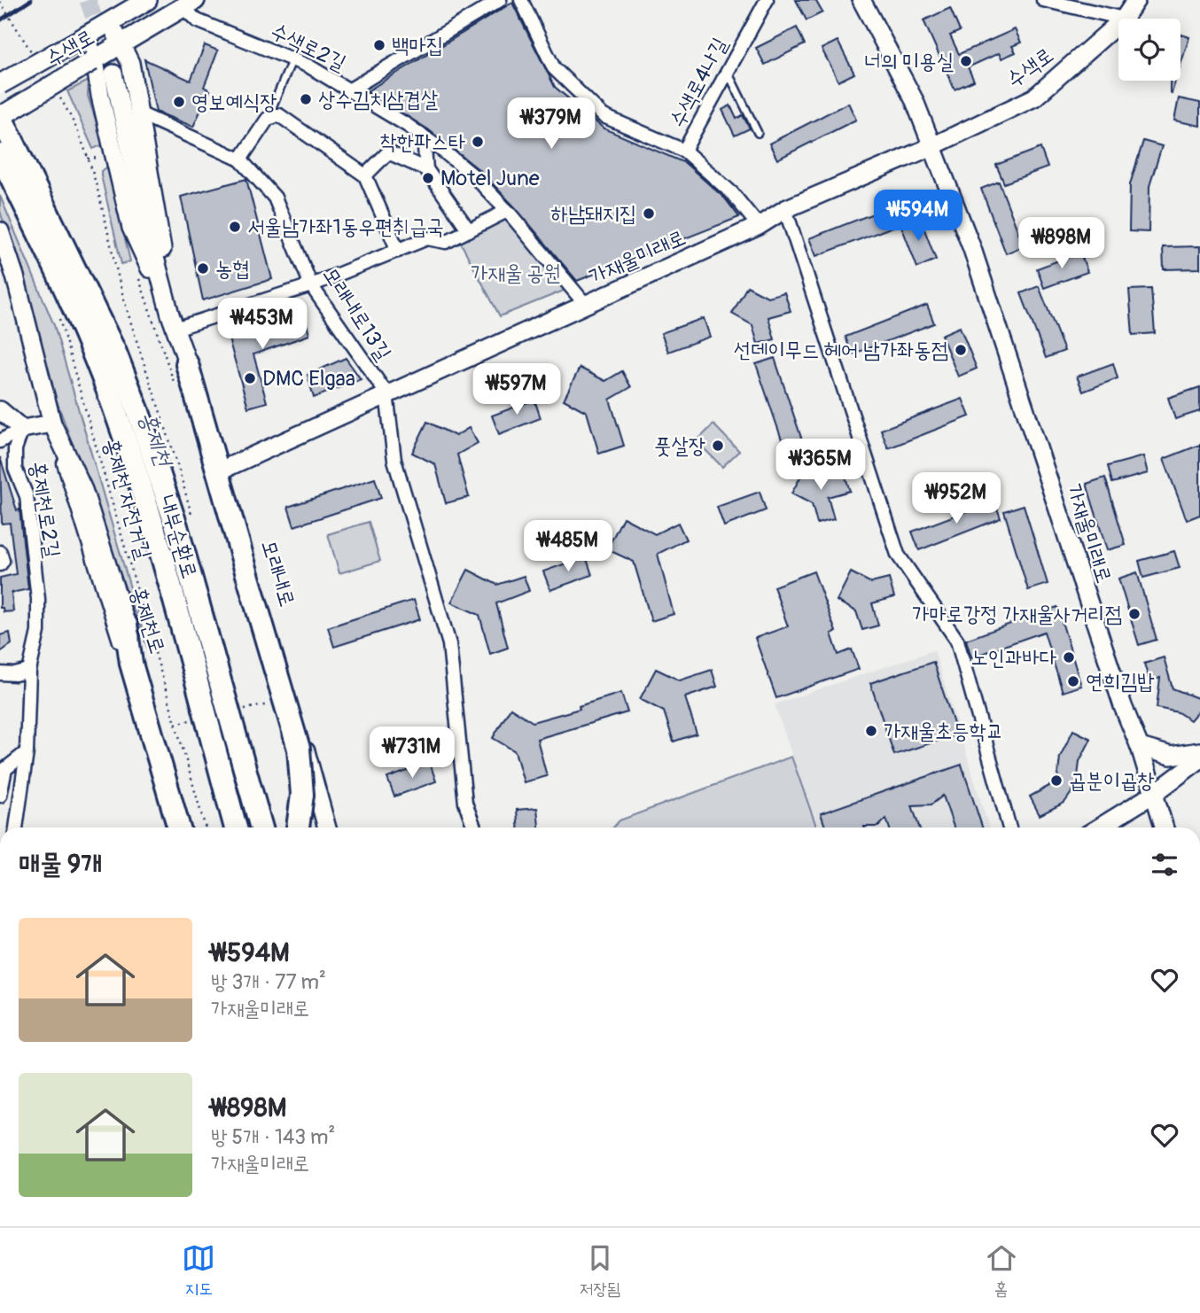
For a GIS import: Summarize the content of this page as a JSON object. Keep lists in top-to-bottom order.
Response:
{
  "streets": {
    "highway": ["내부순환로"],
    "main road": [
      "수색로",
      "가재울미래로",
      "모래내로",
      "홍제천로"
    ],
    "street": [
      "수색로2길",
      "수색로4나길",
      "모래내로13길",
      "홍제천로2길"
    ],
    "path": ["홍제천 자전거길"]
  },
  "crossings": [
    ["수색로2길", "수색로"],
    ["수색로2길", "가재울미래로"],
    ["수색로", "가재울미래로"],
    ["수색로", "내부순환로"],
    ["가재울미래로", "모래내로13길"],
    ["가재울미래로", "모래내로"]
  ],
  "water": ["홍제천"],
  "parks": ["가재울 공원"],
  "places": [
    "백마집",
    "너의 미용실",
    "상수김치삼겹살",
    "영보예식장",
    "착한파스타",
    "Motel June",
    "하남돼지집",
    "서울남가좌1동우편취급국",
    "농협",
    "선데이무드 헤어 남가좌동점",
    "DMC Elgaa",
    "풋살장",
    "가마로강정 가재울사거리점",
    "노인과바다",
    "연희김밥",
    "가재울초등학교",
    "곱분이곱창"
  ],
  "page": {
    "price": [
      "₩379M",
      "₩594M",
      "₩898M",
      "₩453M",
      "₩597M",
      "₩365M",
      "₩952M",
      "₩485M",
      "₩731M"
    ],
    "heading": "매물 9개",
    "list": [
      {
        "name": "₩594M",
        "note": "방 3개 · 77 m² · 가재울미래로"
      },
      {
        "name": "₩898M",
        "note": "방 5개 · 143 m² · 가재울미래로"
      }
    ],
    "tabs": ["지도", "저장됨", "홈"]
  }
}
